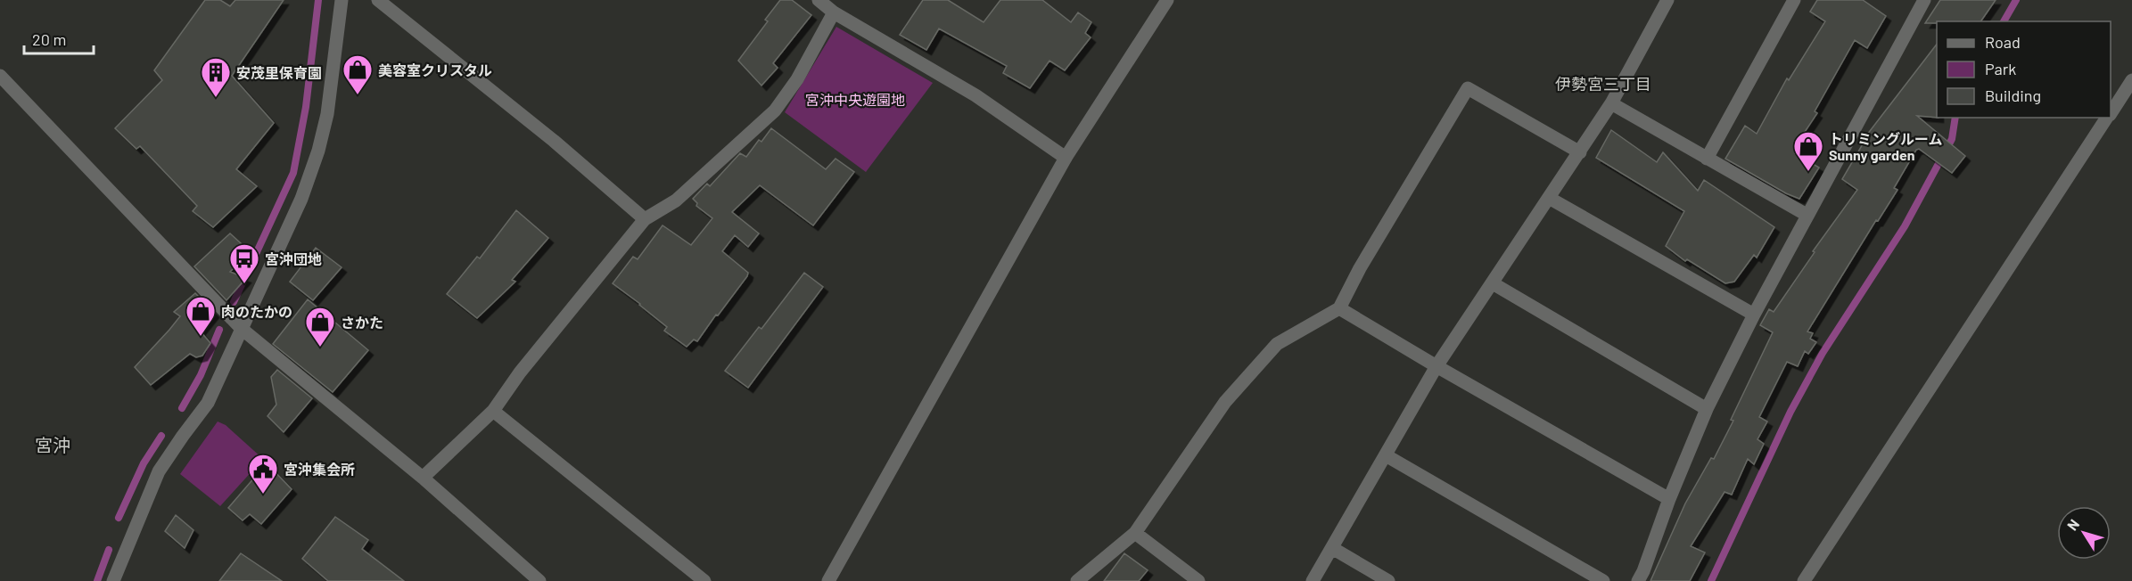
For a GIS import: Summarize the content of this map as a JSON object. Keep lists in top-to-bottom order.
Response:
{
  "districts": ["伊勢宮三丁目", "宮沖"],
  "parks": ["宮沖中央遊園地"],
  "places": {
    "shop": [
      "美容室クリスタル",
      "トリミングルーム Sunny garden",
      "肉のたかの",
      "さかた"
    ],
    "building": ["安茂里保育園"],
    "bus stop": ["宮沖団地"],
    "public building": ["宮沖集会所"]
  },
  "legend": ["Road", "Park", "Building"],
  "scale_bar": "20 m",
  "north": "top left"
}
